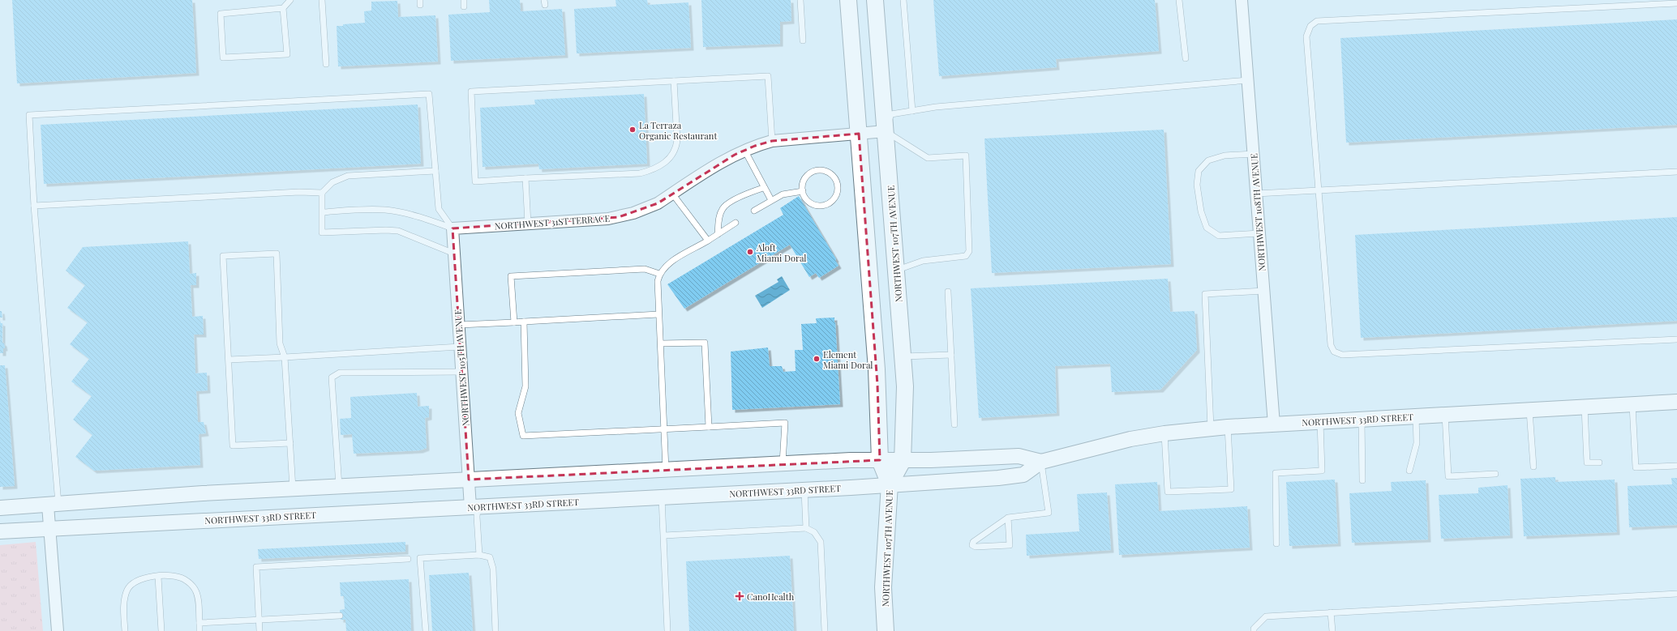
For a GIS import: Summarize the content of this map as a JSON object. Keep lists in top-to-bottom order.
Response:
{
  "streets": {
    "main road": ["NORTHWEST 107TH AVENUE"],
    "street": [
      "NORTHWEST 108TH AVENUE",
      "NORTHWEST 31ST TERRACE",
      "NORTHWEST 105TH AVENUE",
      "NORTHWEST 33RD STREET"
    ]
  },
  "crossings": [
    ["NORTHWEST 108TH AVENUE", "NORTHWEST 33RD STREET"],
    ["NORTHWEST 31ST TERRACE", "NORTHWEST 107TH AVENUE"],
    ["NORTHWEST 31ST TERRACE", "NORTHWEST 105TH AVENUE"],
    ["NORTHWEST 107TH AVENUE", "NORTHWEST 33RD STREET"],
    ["NORTHWEST 105TH AVENUE", "NORTHWEST 33RD STREET"]
  ],
  "places": {
    "other": ["La Terraza Organic Restaurant", "Aloft Miami Doral", "Element Miami Doral"],
    "health": ["CanoHealth"]
  }
}
